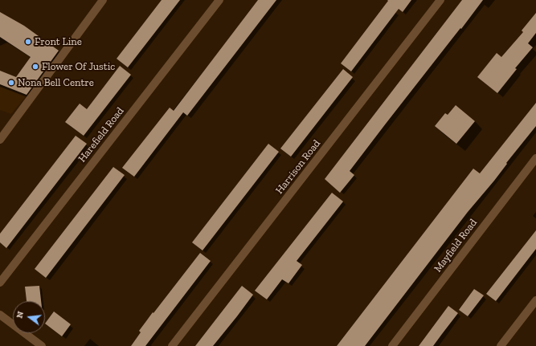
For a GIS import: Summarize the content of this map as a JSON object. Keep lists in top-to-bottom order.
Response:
{
  "streets": {
    "street": ["Harefield Road", "Harrison Road", "Mayfield Road"]
  },
  "places": ["Front Line", "Flower Of Justic", "Nona Bell Centre"],
  "north": "left"
}
